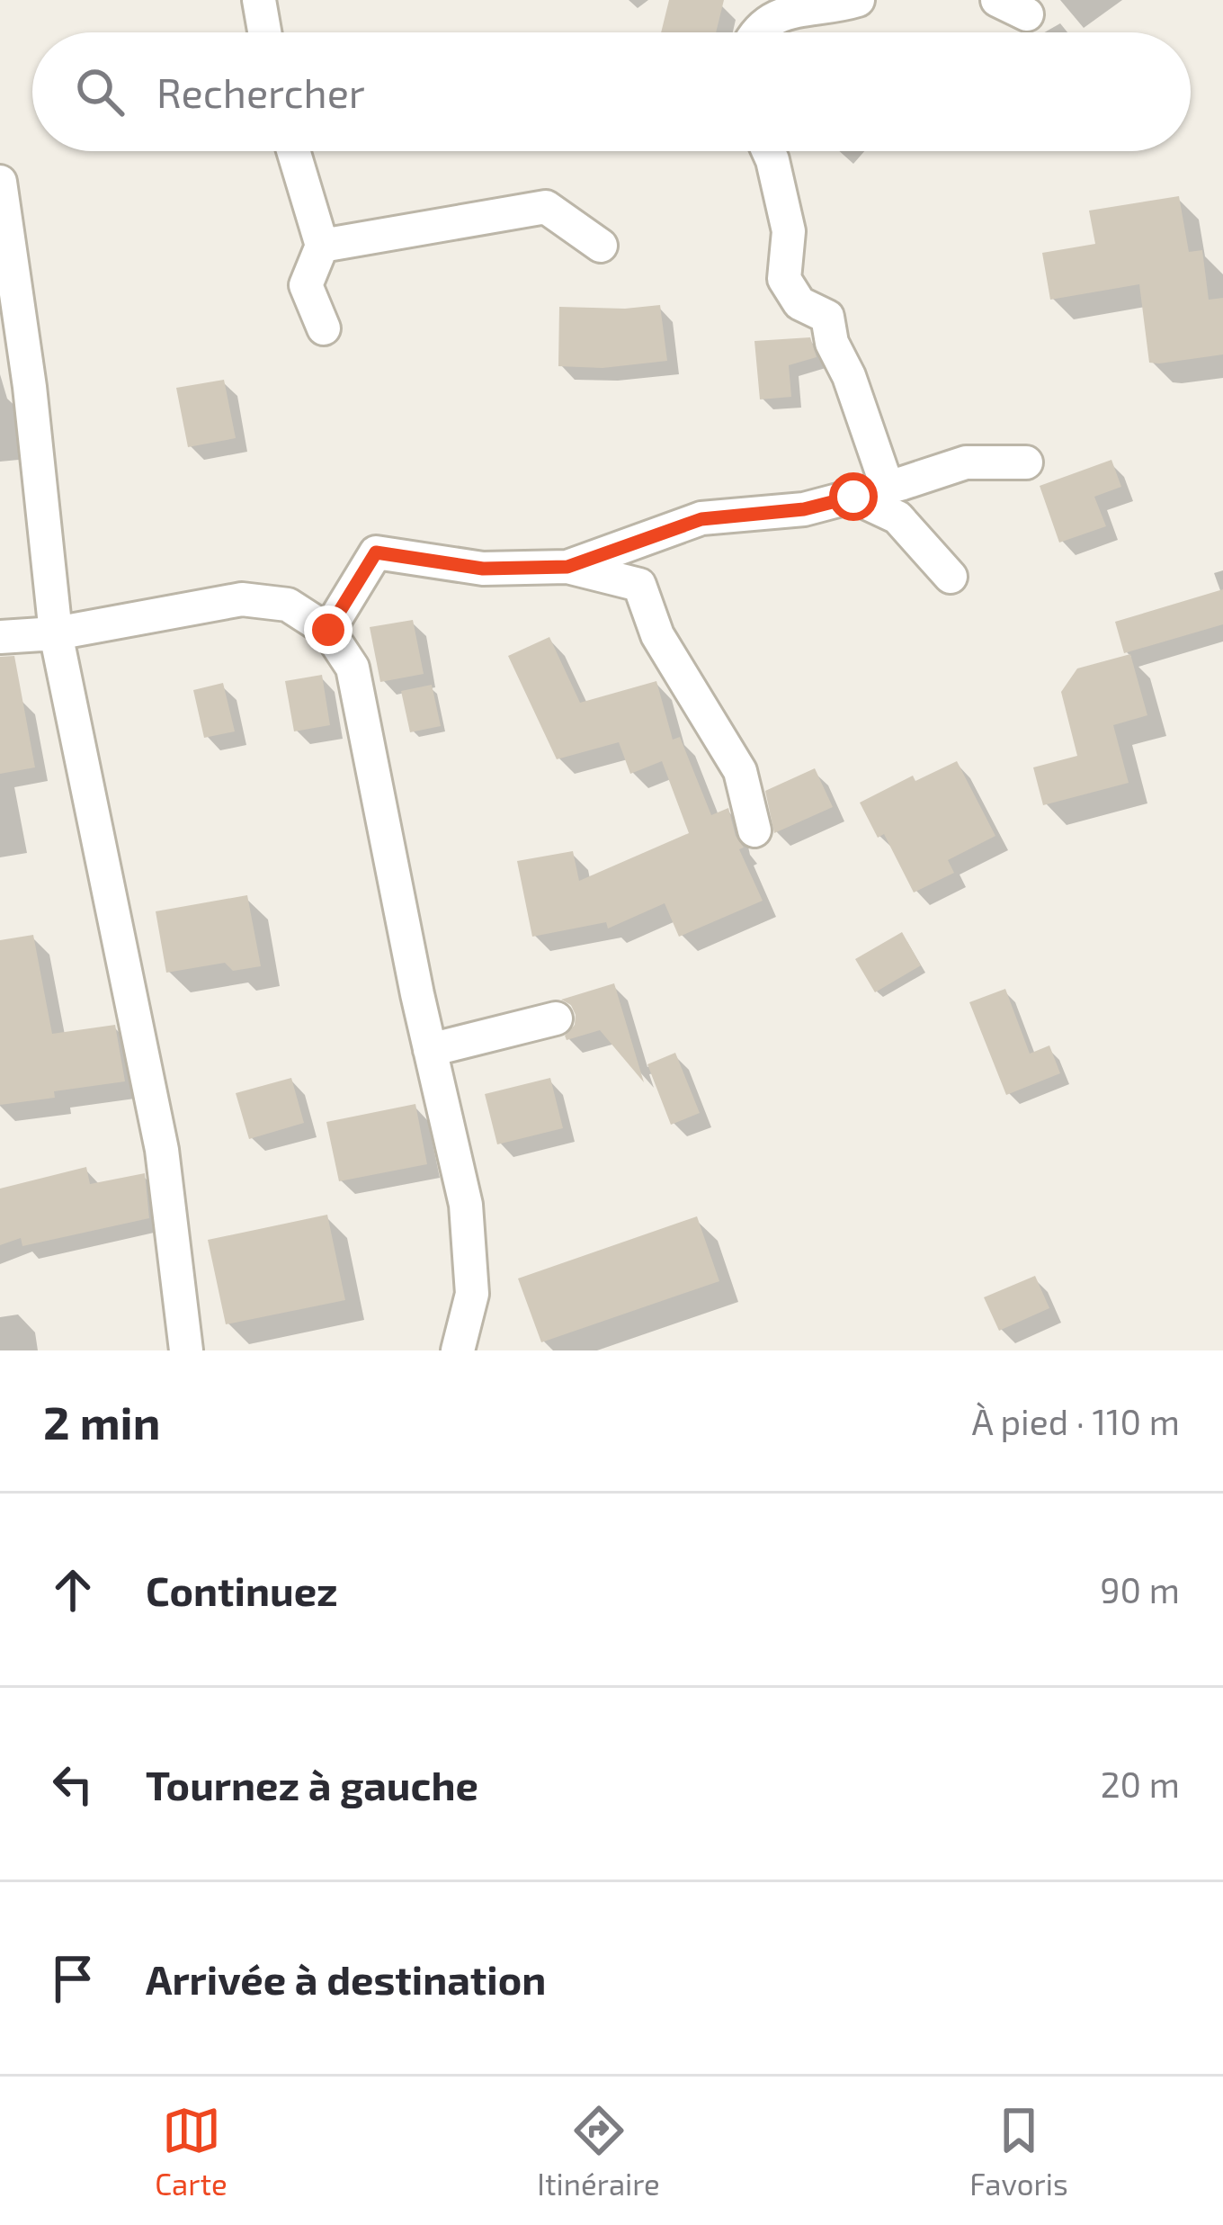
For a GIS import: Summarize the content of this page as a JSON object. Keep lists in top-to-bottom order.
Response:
{
  "page": {
    "search": "Rechercher",
    "heading": ["2 min", "À pied · 110 m"],
    "list": [
      ["Continuez", "90 m"],
      ["Tournez à gauche", "20 m"],
      "Arrivée à destination"
    ],
    "nav": ["Carte", "Itinéraire", "Favoris"]
  }
}
